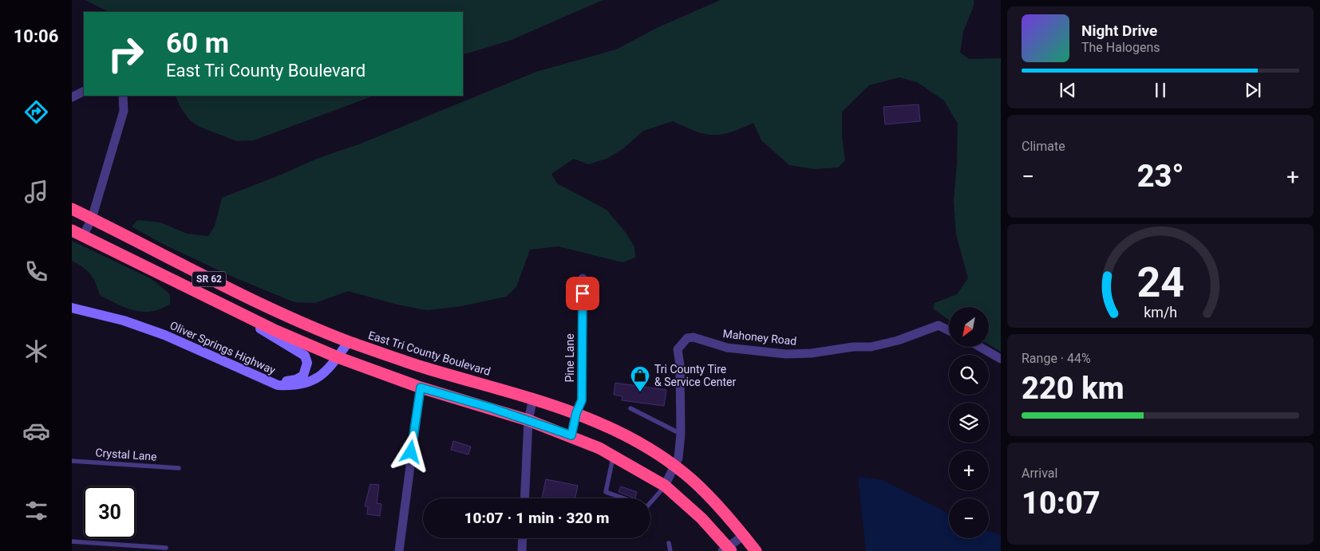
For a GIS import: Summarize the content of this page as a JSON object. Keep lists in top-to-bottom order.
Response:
{
  "streets": {
    "highway": ["SR 62", "East Tri County Boulevard"],
    "main road": ["Oliver Springs Highway"],
    "street": ["Mahoney Road", "Pine Lane"],
    "lane": ["Crystal Lane"]
  },
  "crossings": [
    ["SR 62", "Oliver Springs Highway"],
    ["Mahoney Road", "East Tri County Boulevard"],
    ["Oliver Springs Highway", "East Tri County Boulevard"],
    ["East Tri County Boulevard", "Pine Lane"]
  ],
  "places": {
    "shop": ["Tri County Tire & Service Center"]
  },
  "north": "bottom left",
  "page": {
    "tabs": "10:06",
    "turn": ["60 m", "East Tri County Boulevard"],
    "song": ["Night Drive", "The Halogens"],
    "tile": [
      "Climate",
      ["Range · 44%", "220 km"],
      ["Arrival", "10:07"]
    ],
    "heat": ["−", "23°", "+"],
    "map_buttons": ["+", "−"],
    "limit": "30",
    "trip": "10:07 · 1 min · 320 m",
    "gauge": ["24", "km/h"]
  }
}
